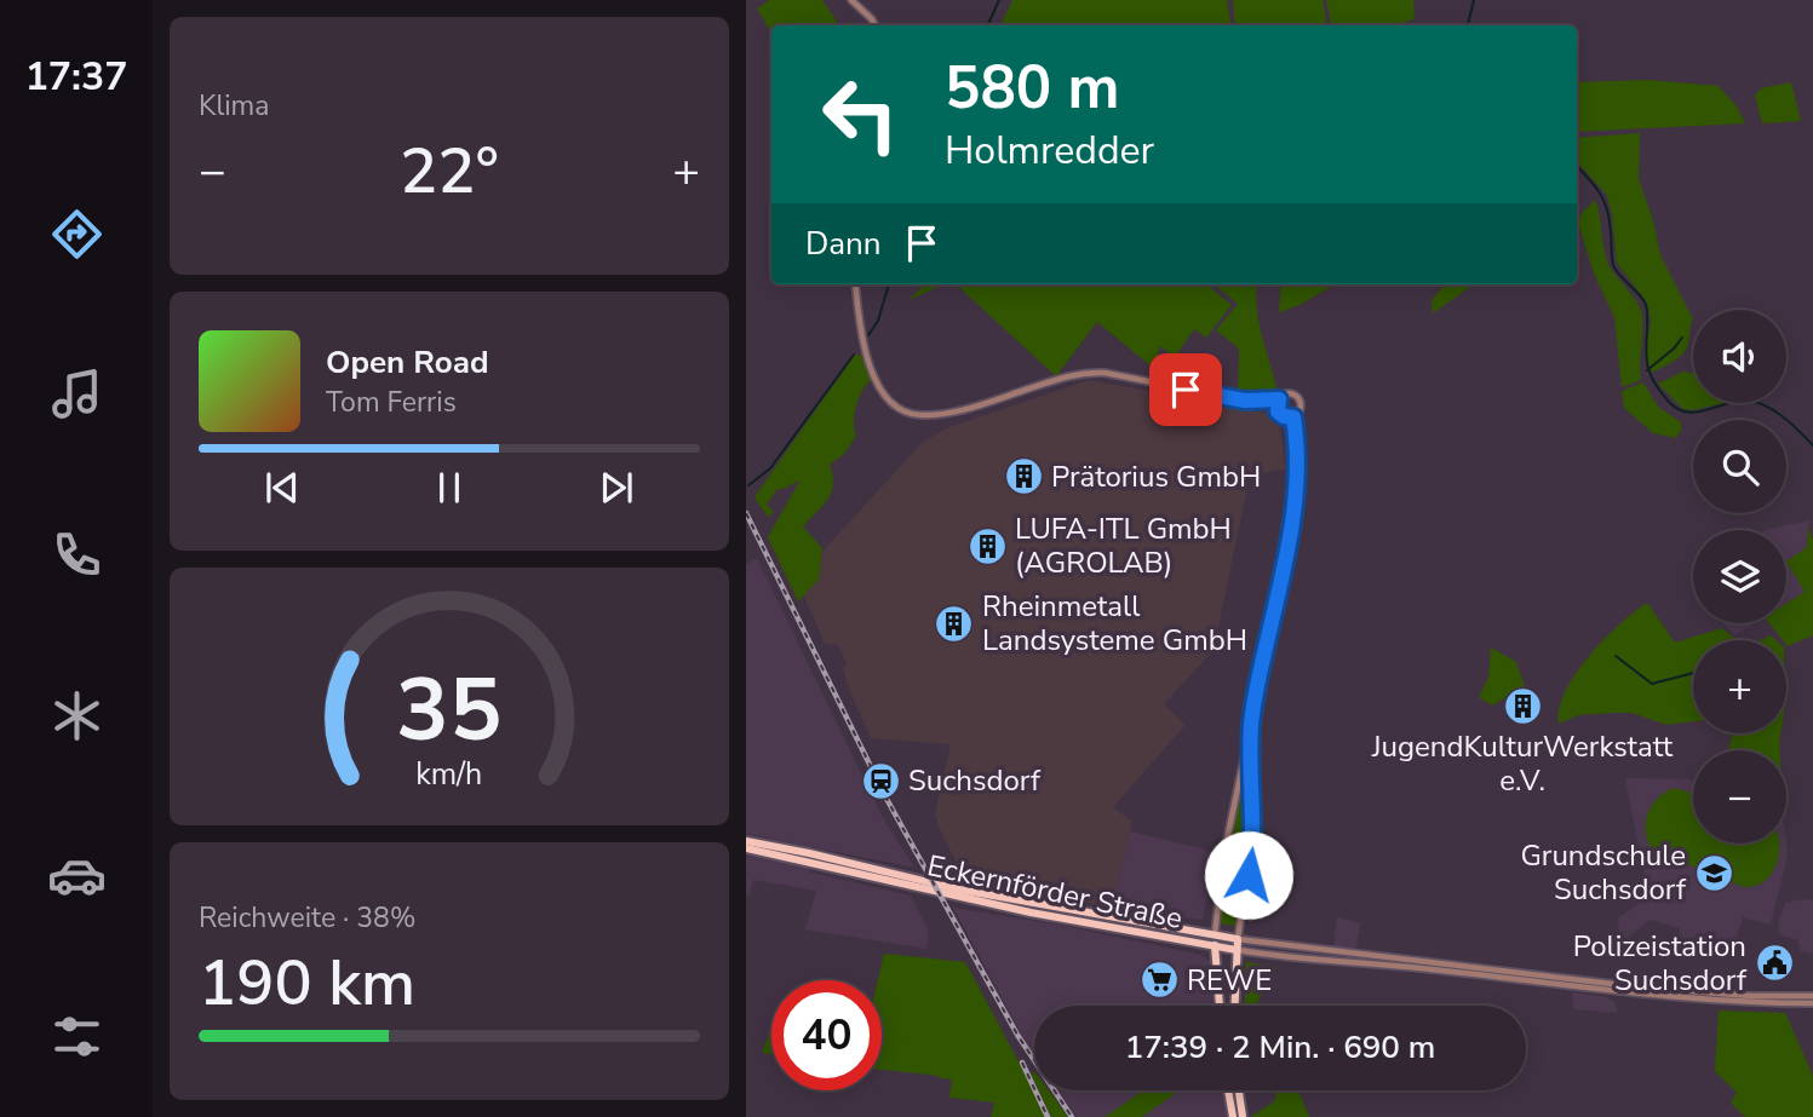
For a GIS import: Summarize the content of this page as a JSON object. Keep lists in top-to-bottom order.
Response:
{
  "streets": {
    "main road": ["Eckernförder Straße"]
  },
  "places": {
    "building": [
      "Prätorius GmbH",
      "LUFA-ITL GmbH (AGROLAB)",
      "Rheinmetall Landsysteme GmbH",
      "JugendKulturWerkstatt e.V."
    ],
    "station": ["Suchsdorf"],
    "school or university": ["Grundschule Suchsdorf"],
    "public building": ["Polizeistation Suchsdorf"],
    "supermarket": ["REWE"]
  },
  "page": {
    "tabs": "17:37",
    "tile": [
      "Klima",
      ["Reichweite · 38%", "190 km"]
    ],
    "turn": ["580 m", "Holmredder"],
    "heat": ["−", "22°", "+"],
    "then": "Dann",
    "map_buttons": ["+", "−"],
    "song": ["Open Road", "Tom Ferris"],
    "limit": "40",
    "trip": "17:39 · 2 Min. · 690 m",
    "gauge": ["35", "km/h"]
  }
}
